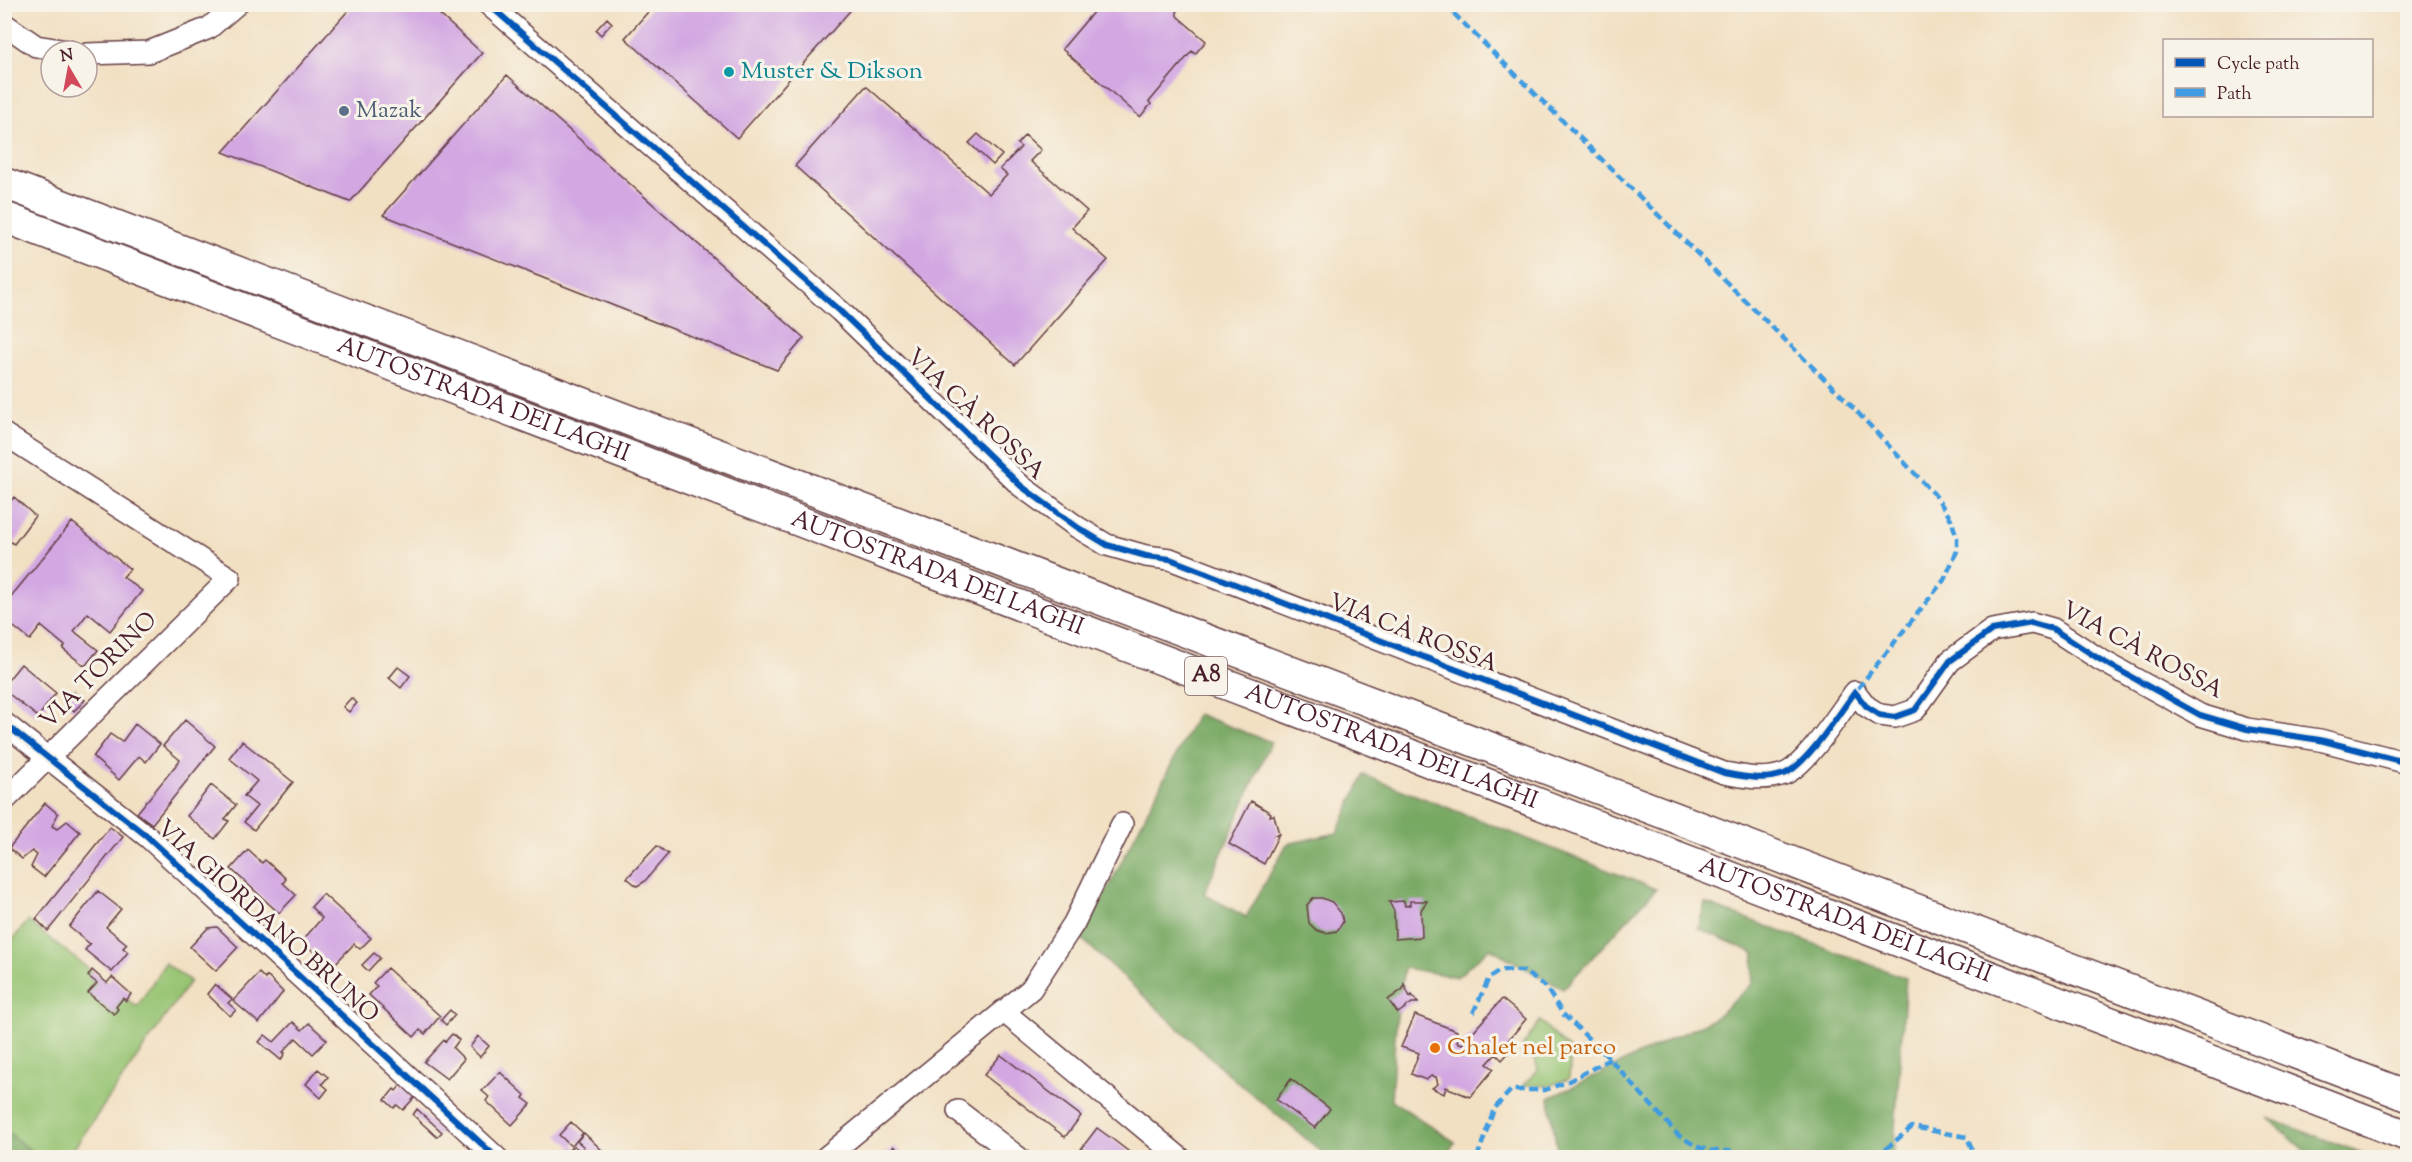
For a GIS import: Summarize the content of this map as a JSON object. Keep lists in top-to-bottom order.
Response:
{
  "streets": {
    "highway": ["AUTOSTRADA DEI LAGHI", "A8"],
    "street": ["VIA CÀ ROSSA", "VIA TORINO", "VIA GIORDANO BRUNO"]
  },
  "crossings": [
    ["VIA TORINO", "VIA GIORDANO BRUNO"]
  ],
  "places": ["Muster & Dikson", "Mazak", "Chalet nel parco"],
  "legend": ["Cycle path", "Path"],
  "north": "top"
}
